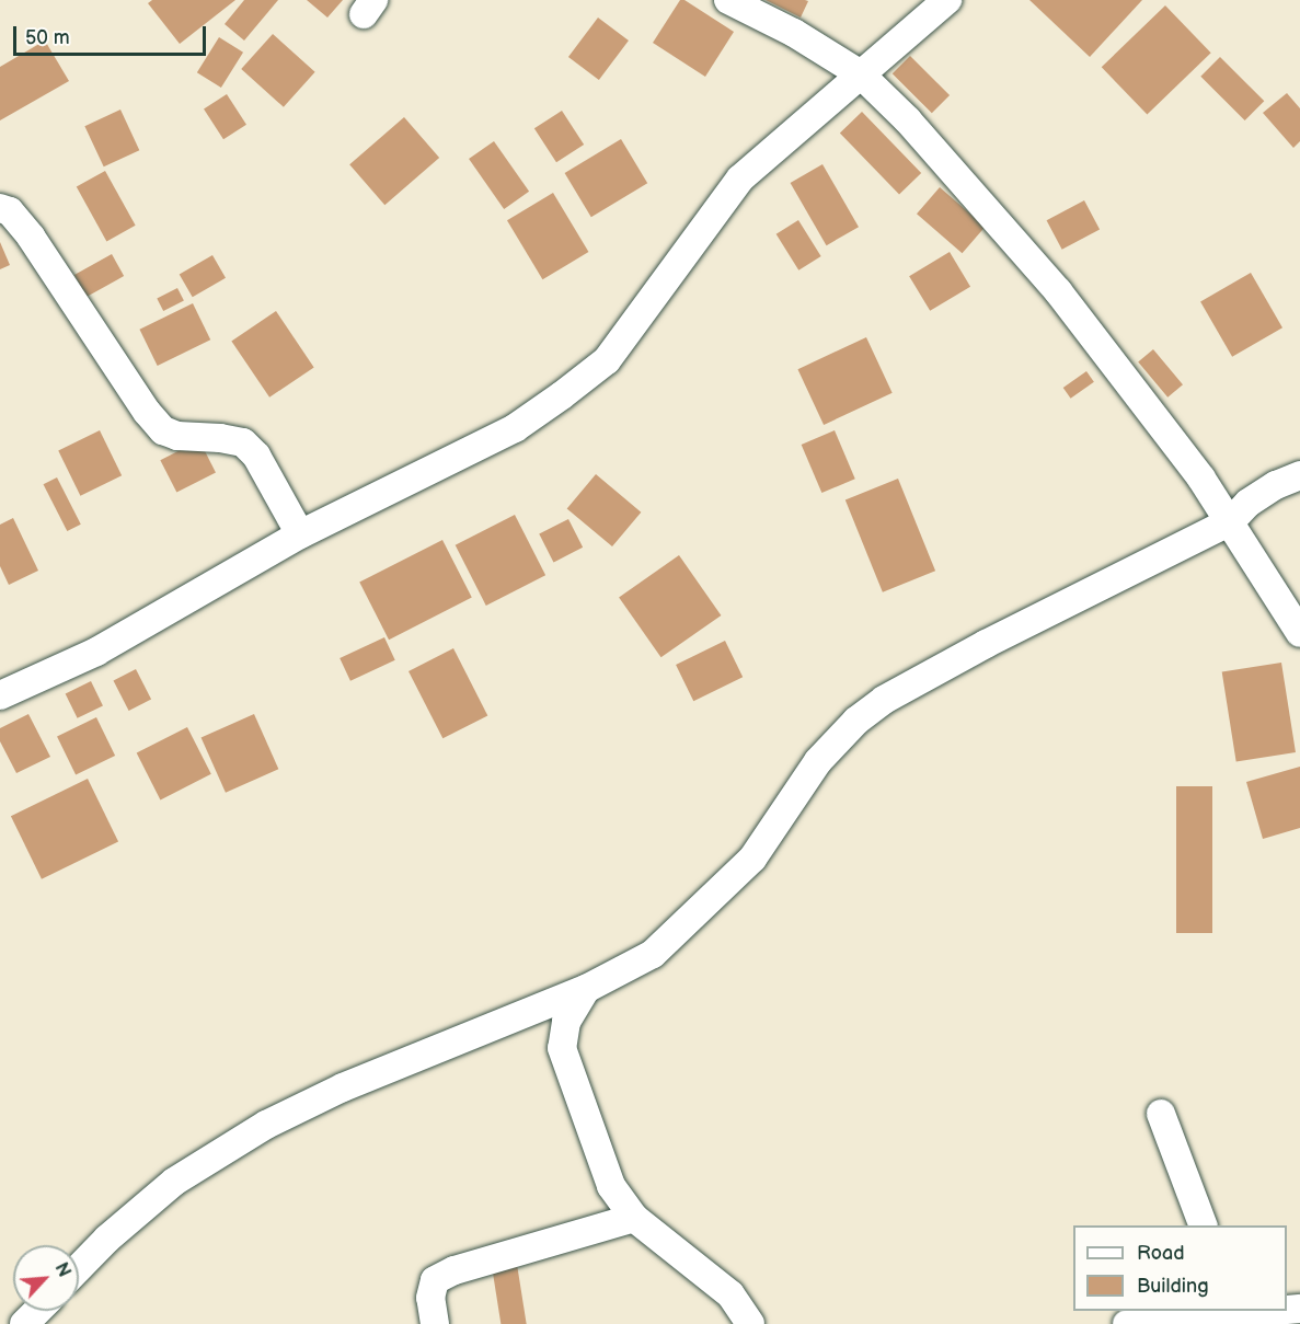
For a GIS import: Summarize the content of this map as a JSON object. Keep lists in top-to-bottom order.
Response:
{
  "legend": ["Road", "Building"],
  "scale_bar": "50 m",
  "north": "top right"
}
